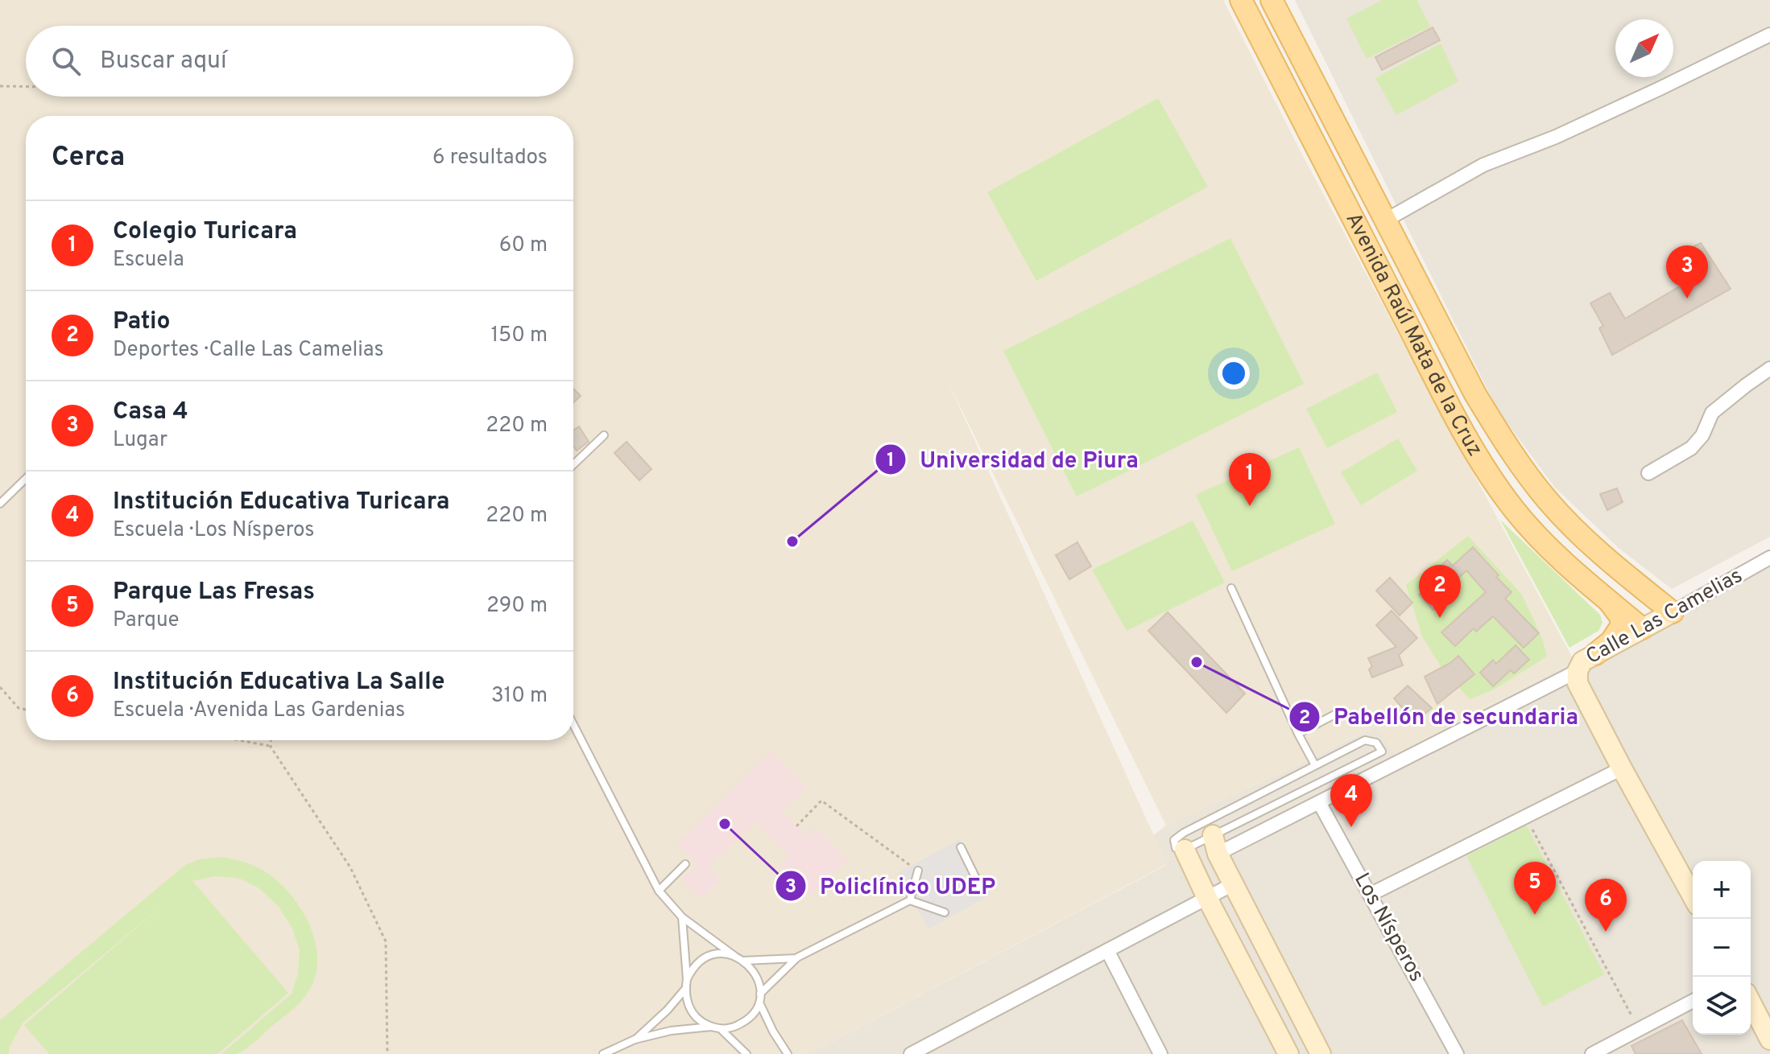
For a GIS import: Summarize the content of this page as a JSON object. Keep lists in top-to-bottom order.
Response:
{
  "streets": {
    "main road": ["Avenida Raúl Mata de la Cruz"],
    "street": ["Calle Las Camelias", "Los Nísperos"]
  },
  "crossings": [
    ["Avenida Raúl Mata de la Cruz", "Calle Las Camelias"],
    ["Calle Las Camelias", "Los Nísperos"]
  ],
  "places": ["Universidad de Piura", "Pabellón de secundaria", "Policlínico UDEP"],
  "north": "top right",
  "page": {
    "search": "Buscar aquí",
    "heading": ["Cerca", "6 resultados"],
    "list": [
      {
        "mark": "1",
        "name": "Colegio Turicara",
        "note": "Escuela",
        "value": "60 m"
      },
      {
        "mark": "2",
        "name": "Patio",
        "note": "Deportes · Calle Las Camelias",
        "value": "150 m"
      },
      {
        "mark": "3",
        "name": "Casa 4",
        "note": "Lugar",
        "value": "220 m"
      },
      {
        "mark": "4",
        "name": "Institución Educativa Turicara",
        "note": "Escuela · Los Nísperos",
        "value": "220 m"
      },
      {
        "mark": "5",
        "name": "Parque Las Fresas",
        "note": "Parque",
        "value": "290 m"
      },
      {
        "mark": "6",
        "name": "Institución Educativa La Salle",
        "note": "Escuela · Avenida Las Gardenias",
        "value": "310 m"
      }
    ],
    "pins": [
      "3",
      "1",
      "2",
      "4",
      "5",
      "6"
    ],
    "map_buttons": ["+", "−"]
  }
}
